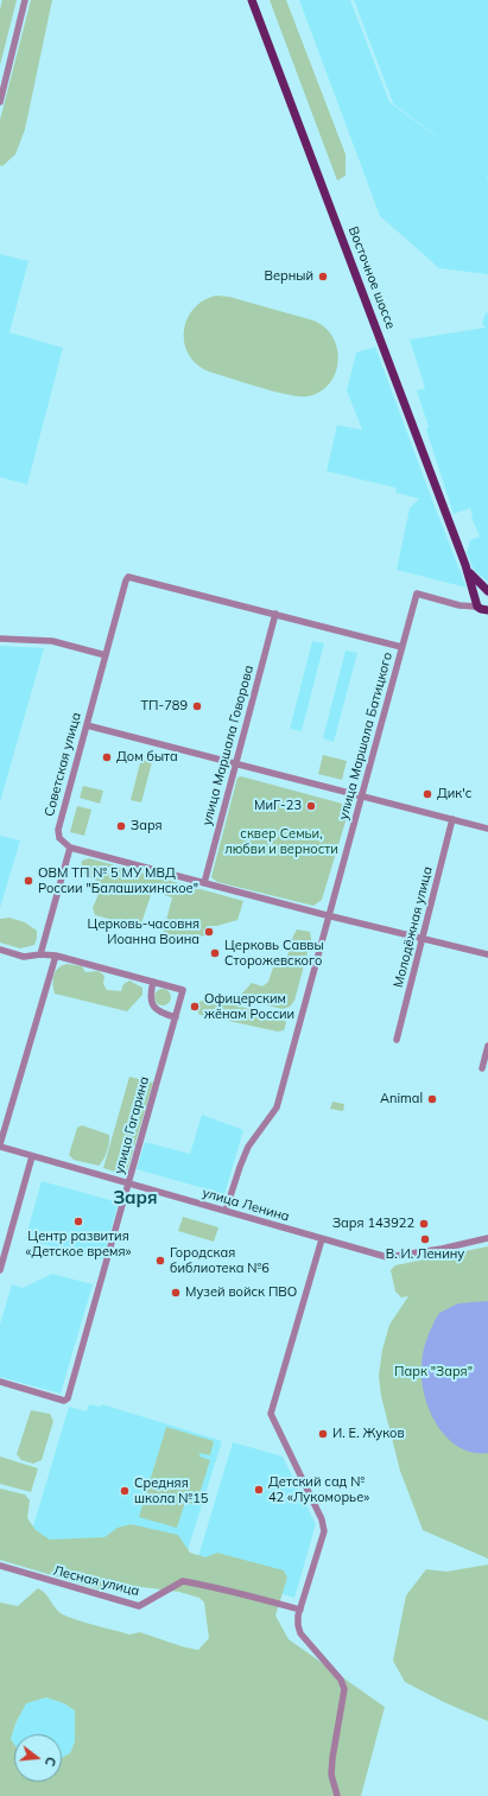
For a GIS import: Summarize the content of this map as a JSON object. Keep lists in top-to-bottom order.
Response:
{
  "streets": {
    "main road": ["Восточное шоссе"],
    "street": [
      "улица Маршала Батицкого",
      "улица Маршала Говорова",
      "Советская улица",
      "Молодёжная улица",
      "улица Гагарина",
      "улица Ленина",
      "Лесная улица"
    ]
  },
  "crossings": [
    ["Восточное шоссе", "улица Маршала Батицкого"],
    ["улица Маршала Батицкого", "улица Ленина"],
    ["улица Маршала Говорова", "Советская улица"],
    ["улица Гагарина", "улица Ленина"]
  ],
  "districts": ["Заря"],
  "parks": ["сквер Семьи, любви и верности", "Парк \"Заря\""],
  "places": [
    "Верный",
    "ТП-789",
    "Дом быта",
    "Дик'с",
    "МиГ-23",
    "Заря",
    "ОВМ ТП № 5 МУ МВД России \"Балашихинское\"",
    "Церковь-часовня Иоанна Воина",
    "Церковь Саввы Сторожевского",
    "Офицерским жёнам России",
    "Animal",
    "Центр развития «Детское время»",
    "Заря 143922",
    "В. И. Ленину",
    "Городская библиотека №6",
    "Музей войск ПВО",
    "И. Е. Жуков",
    "Детский сад № 42 «Лукоморье»",
    "Средняя школа №15"
  ],
  "north": "right"
}
